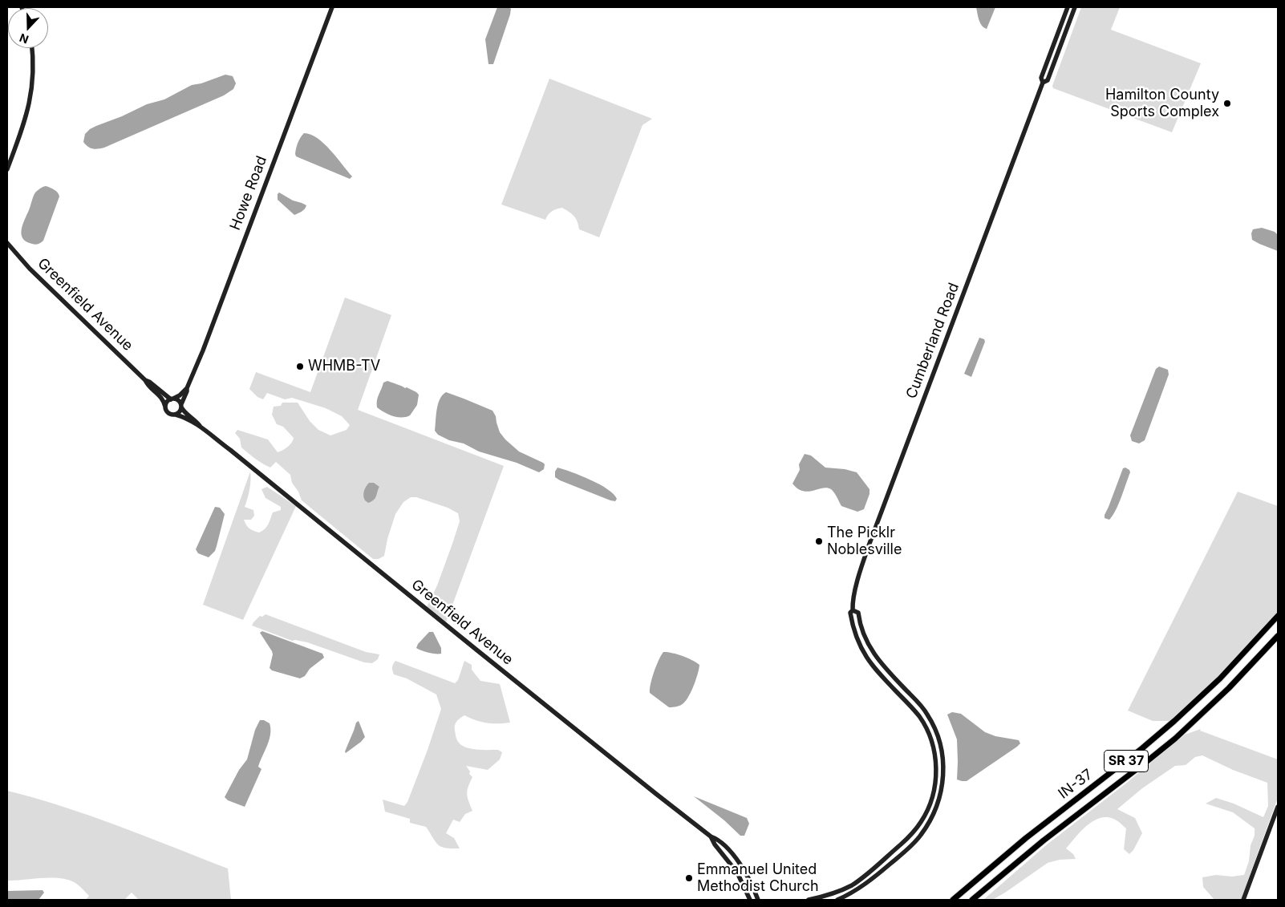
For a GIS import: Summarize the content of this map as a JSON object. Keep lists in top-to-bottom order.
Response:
{
  "streets": {
    "highway": ["SR 37", "IN-37"],
    "street": ["Howe Road", "Greenfield Avenue", "Cumberland Road"]
  },
  "crossings": [
    ["Howe Road", "Greenfield Avenue"]
  ],
  "places": [
    "Hamilton County Sports Complex",
    "WHMB-TV",
    "The Picklr Noblesville",
    "Emmanuel United Methodist Church"
  ],
  "north": "bottom"
}
